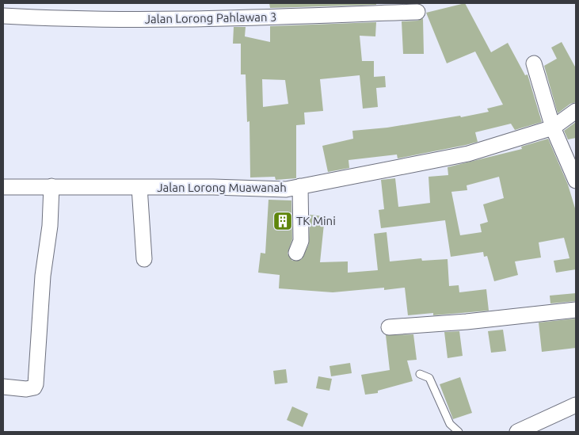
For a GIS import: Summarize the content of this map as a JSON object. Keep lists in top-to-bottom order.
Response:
{
  "streets": {
    "street": ["Jalan Lorong Pahlawan 3", "Jalan Lorong Muawanah"]
  },
  "places": {
    "building": ["TK Mini"]
  }
}
